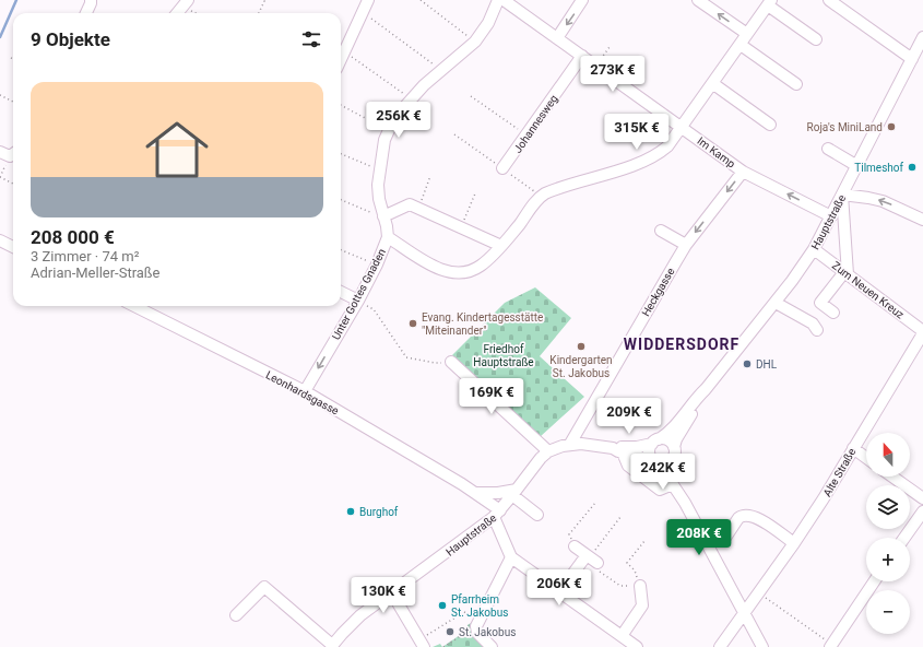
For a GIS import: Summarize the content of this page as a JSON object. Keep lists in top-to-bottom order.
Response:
{
  "streets": {
    "street": [
      "Johannesweg",
      "Im Kamp",
      "Hauptstraße",
      "Zum Neuen Kreuz",
      "Heckgasse",
      "Unter Gottes Gnaden",
      "Leonhardsgasse",
      "Alte Straße"
    ]
  },
  "crossings": [
    ["Johannesweg", "Im Kamp"],
    ["Im Kamp", "Hauptstraße"],
    ["Im Kamp", "Heckgasse"],
    ["Hauptstraße", "Zum Neuen Kreuz"],
    ["Hauptstraße", "Heckgasse"],
    ["Hauptstraße", "Leonhardsgasse"],
    ["Zum Neuen Kreuz", "Alte Straße"],
    ["Unter Gottes Gnaden", "Leonhardsgasse"]
  ],
  "districts": ["WIDDERSDORF"],
  "parks": ["Friedhof Hauptstraße"],
  "places": [
    "Roja's MiniLand",
    "Tilmeshof",
    "Evang. Kindertagesstätte \"Miteinander\"",
    "Kindergarten St. Jakobus",
    "DHL",
    "Burghof",
    "Pfarrheim St. Jakobus",
    "St. Jakobus"
  ],
  "north": "top",
  "page": {
    "heading": "9 Objekte",
    "price": [
      "273K €",
      "256K €",
      "315K €",
      "169K €",
      "209K €",
      "242K €",
      "208K €",
      "206K €",
      "130K €"
    ],
    "list": [
      {
        "name": "208 000 €",
        "note": "3 Zimmer · 74 m² · Adrian-Meller-Straße"
      }
    ],
    "map_buttons": ["+", "−"]
  }
}
